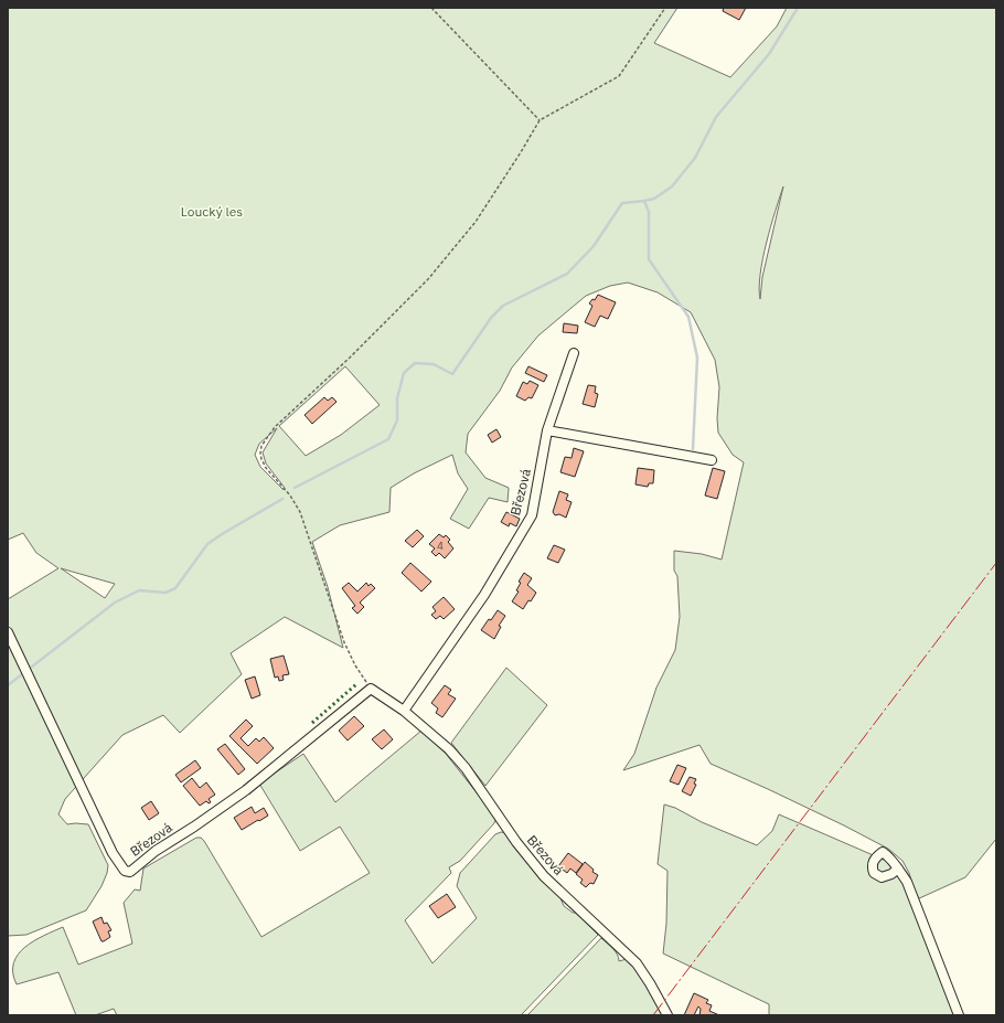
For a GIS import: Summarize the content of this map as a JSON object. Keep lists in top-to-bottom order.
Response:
{
  "streets": {
    "street": ["Březová"]
  },
  "parks": ["Loucký les"],
  "house_numbers": ["4"]
}
